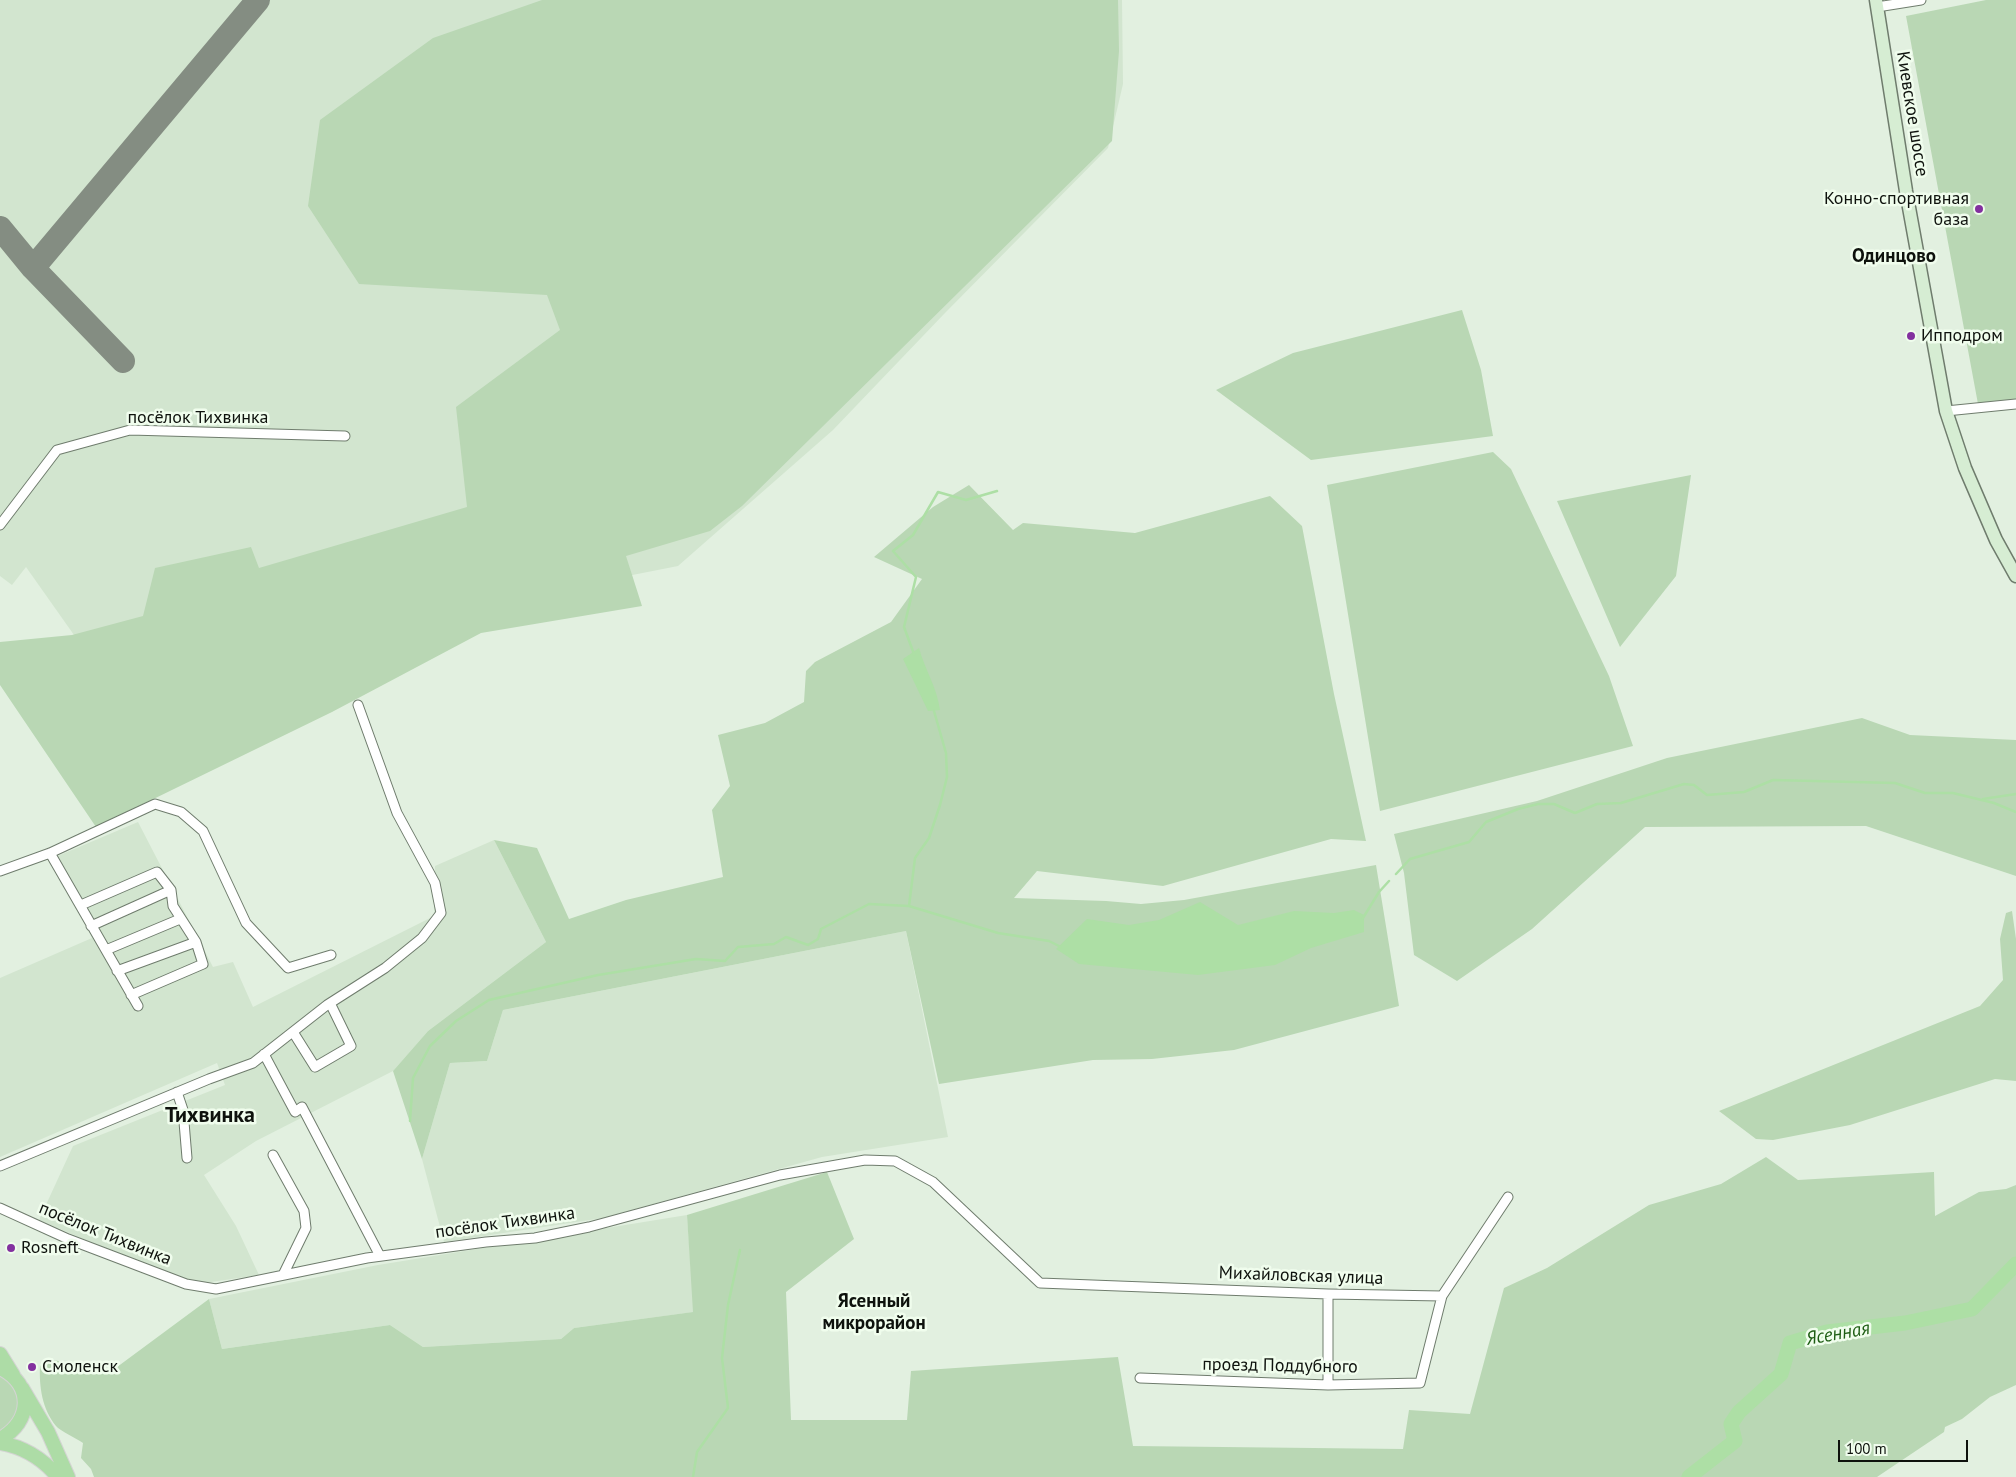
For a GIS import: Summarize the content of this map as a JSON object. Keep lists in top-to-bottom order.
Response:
{
  "streets": {
    "main road": ["Киевское шоссе"],
    "street": ["посёлок Тихвинка", "Михайловская улица", "проезд Поддубного"]
  },
  "crossings": [
    ["посёлок Тихвинка", "Михайловская улица"],
    ["Михайловская улица", "проезд Поддубного"]
  ],
  "districts": ["Одинцово", "Тихвинка", "Ясенный микрорайон"],
  "water": ["Ясенная"],
  "places": [
    "Конно-спортивная база",
    "Ипподром",
    "Rosneft",
    "Смоленск"
  ],
  "scale_bar": "100 m"
}
